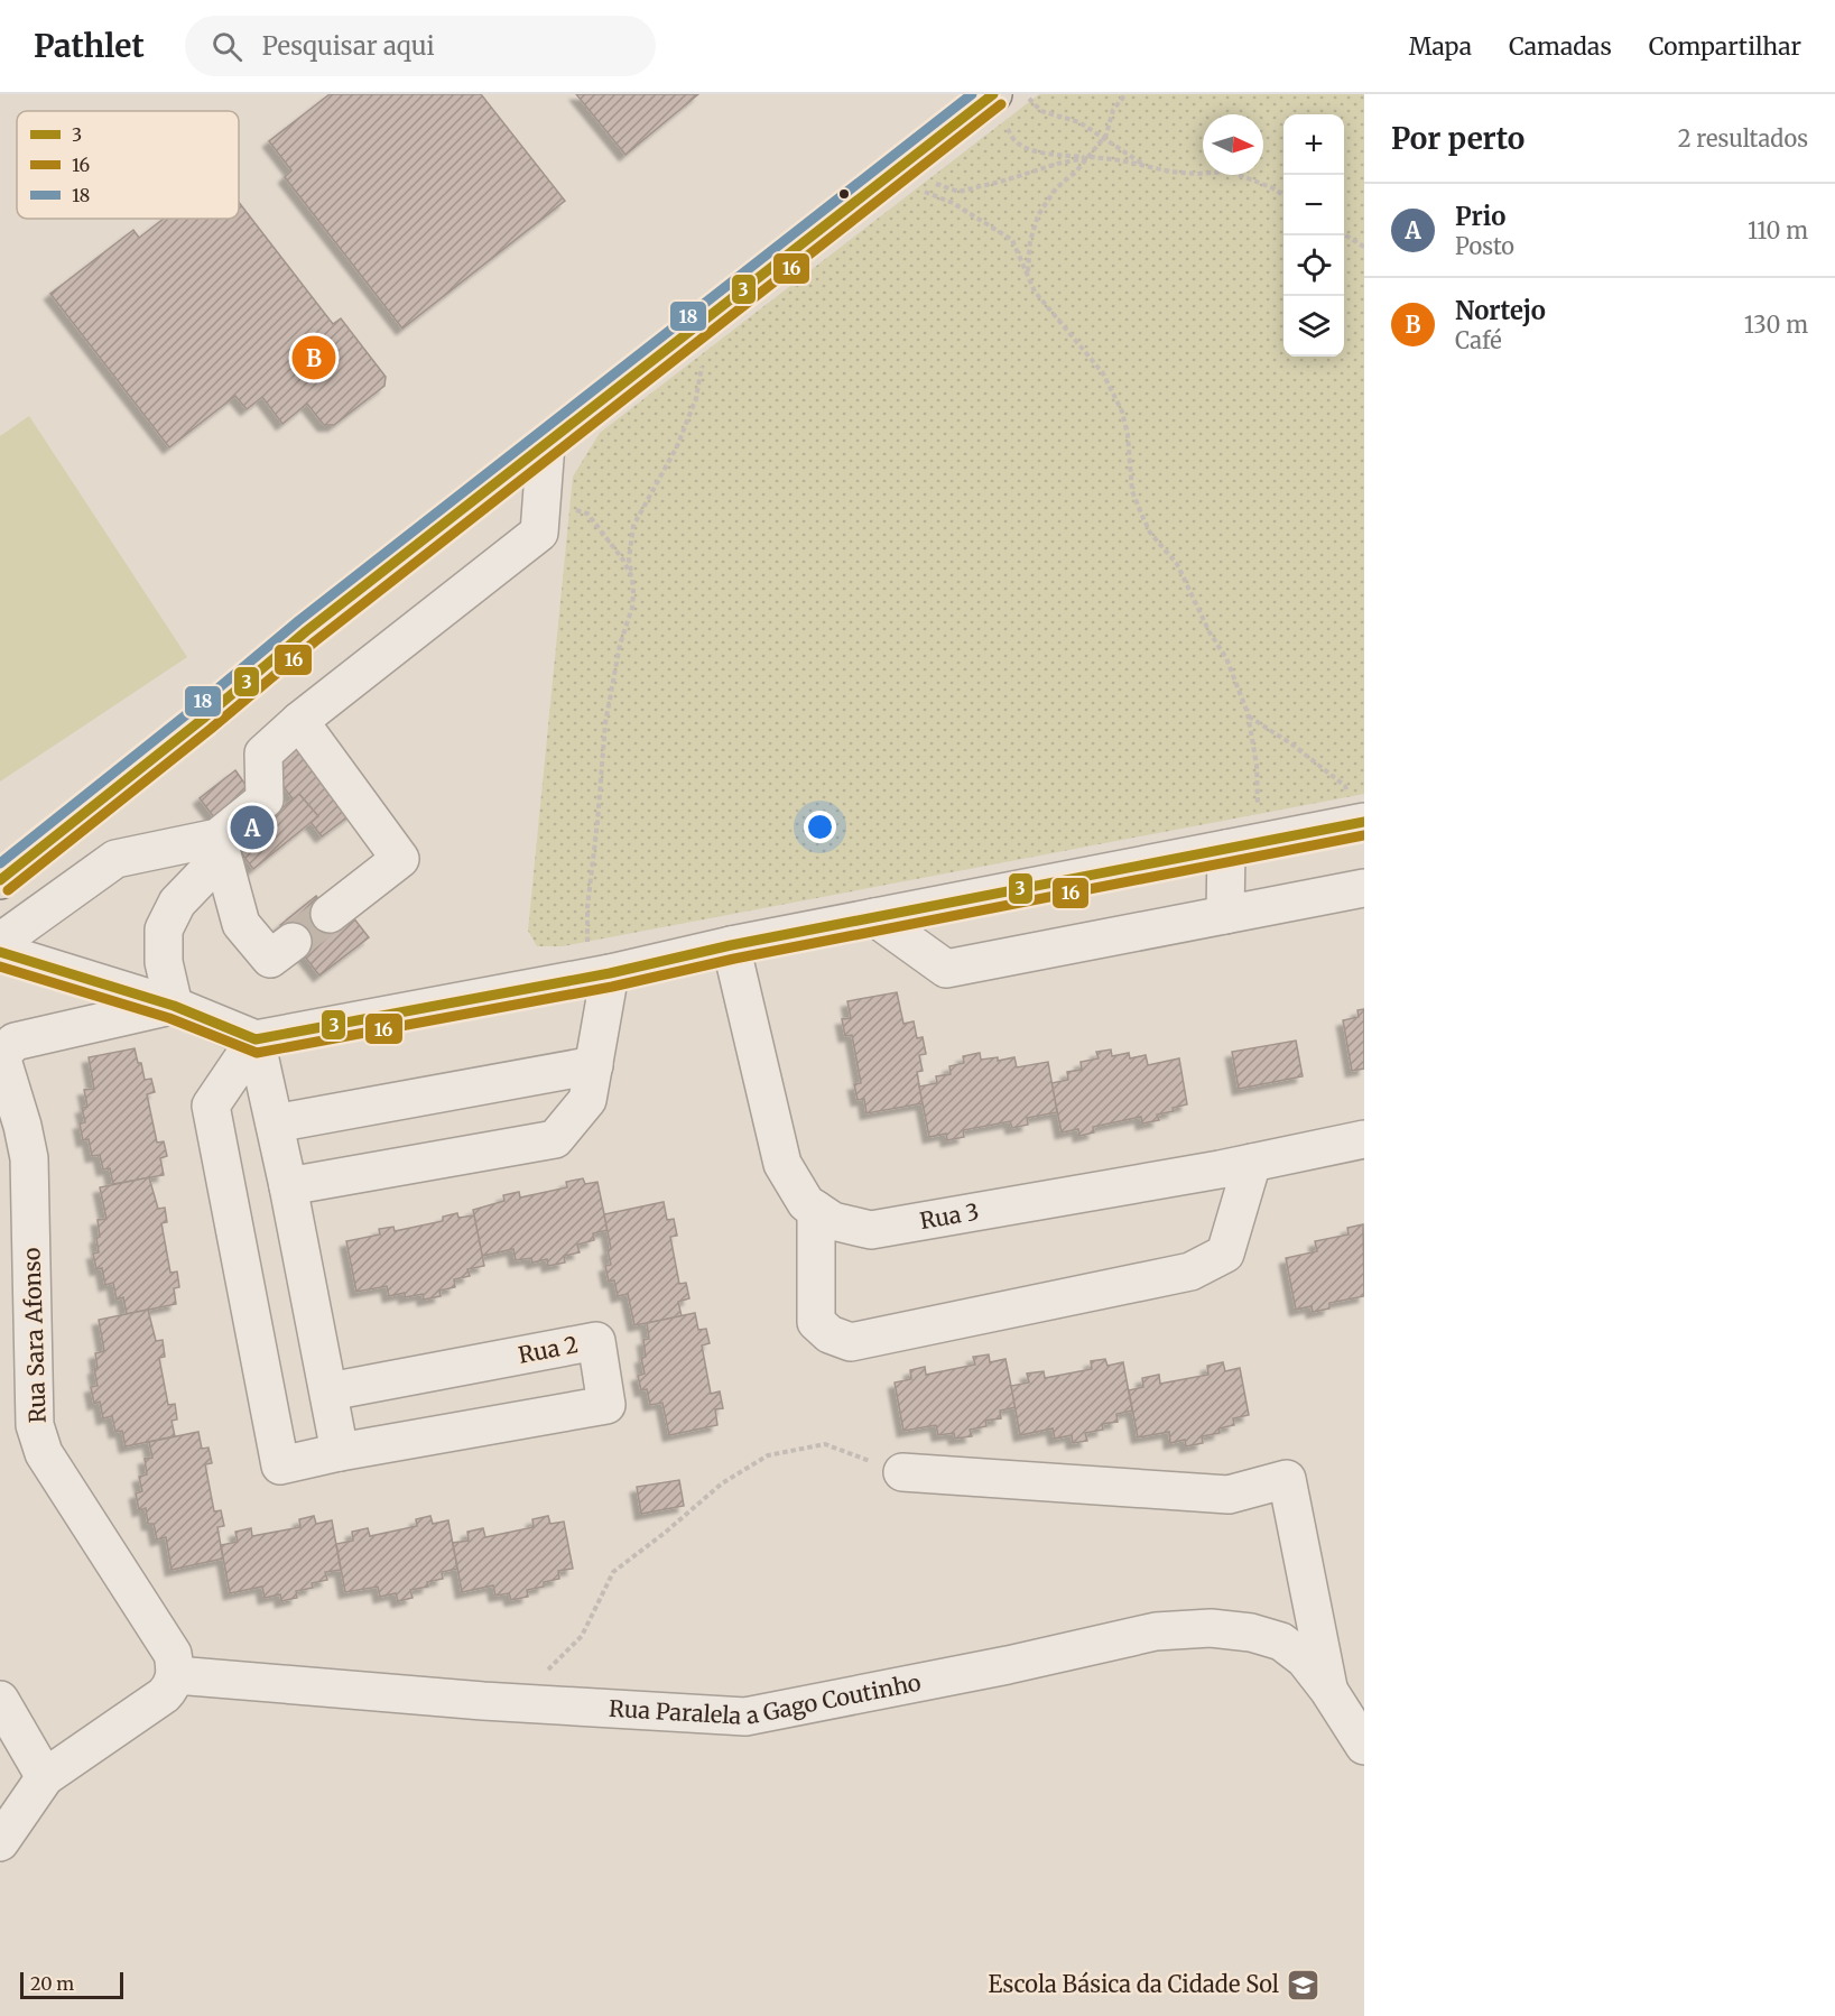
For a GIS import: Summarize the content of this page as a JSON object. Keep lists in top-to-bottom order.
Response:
{
  "streets": {
    "street": [
      "Rua 3",
      "Rua Sara Afonso",
      "Rua 2",
      "Rua Paralela a Gago Coutinho"
    ]
  },
  "crossings": [
    ["Rua Sara Afonso", "Rua Paralela a Gago Coutinho"]
  ],
  "places": {
    "school or university": ["Escola Básica da Cidade Sol"]
  },
  "lines": ["transit line 3", "transit line 18", "transit line 16"],
  "legend": ["3", "16", "18"],
  "scale_bar": "20 m",
  "north": "right",
  "page": {
    "header": "Pathlet",
    "search": "Pesquisar aqui",
    "nav": ["Mapa", "Camadas", "Compartilhar"],
    "heading": ["Por perto", "2 resultados"],
    "map_buttons": ["+", "−"],
    "list": [
      {
        "mark": "A",
        "name": "Prio",
        "note": "Posto",
        "value": "110 m"
      },
      {
        "mark": "B",
        "name": "Nortejo",
        "note": "Café",
        "value": "130 m"
      }
    ],
    "pins": ["B", "A"],
    "scale": "20 m"
  }
}
